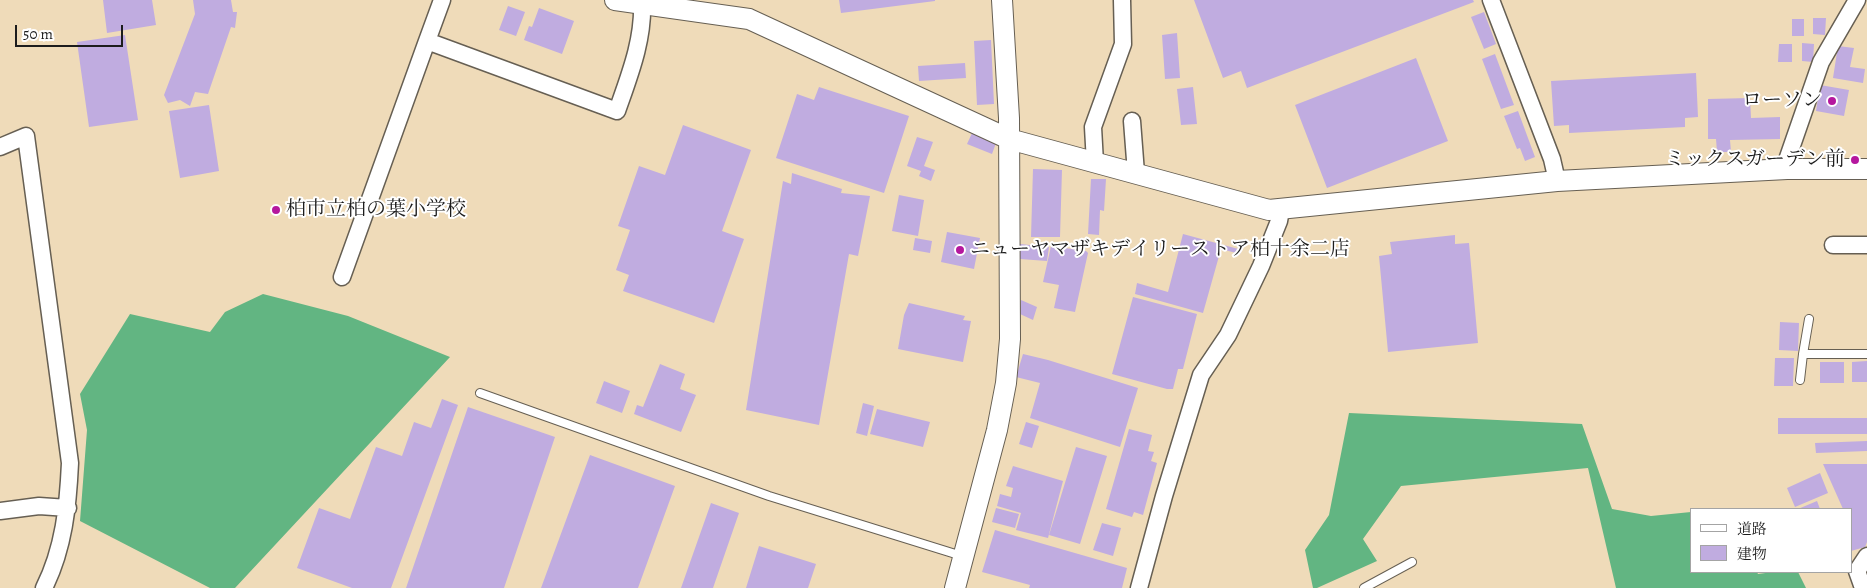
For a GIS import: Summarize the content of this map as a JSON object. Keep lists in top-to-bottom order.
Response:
{
  "places": [
    "ローソン",
    "ミックスガーデン前",
    "柏市立柏の葉小学校",
    "ニューヤマザキデイリーストア柏十余二店"
  ],
  "legend": ["道路", "建物"],
  "scale_bar": "50 m"
}
